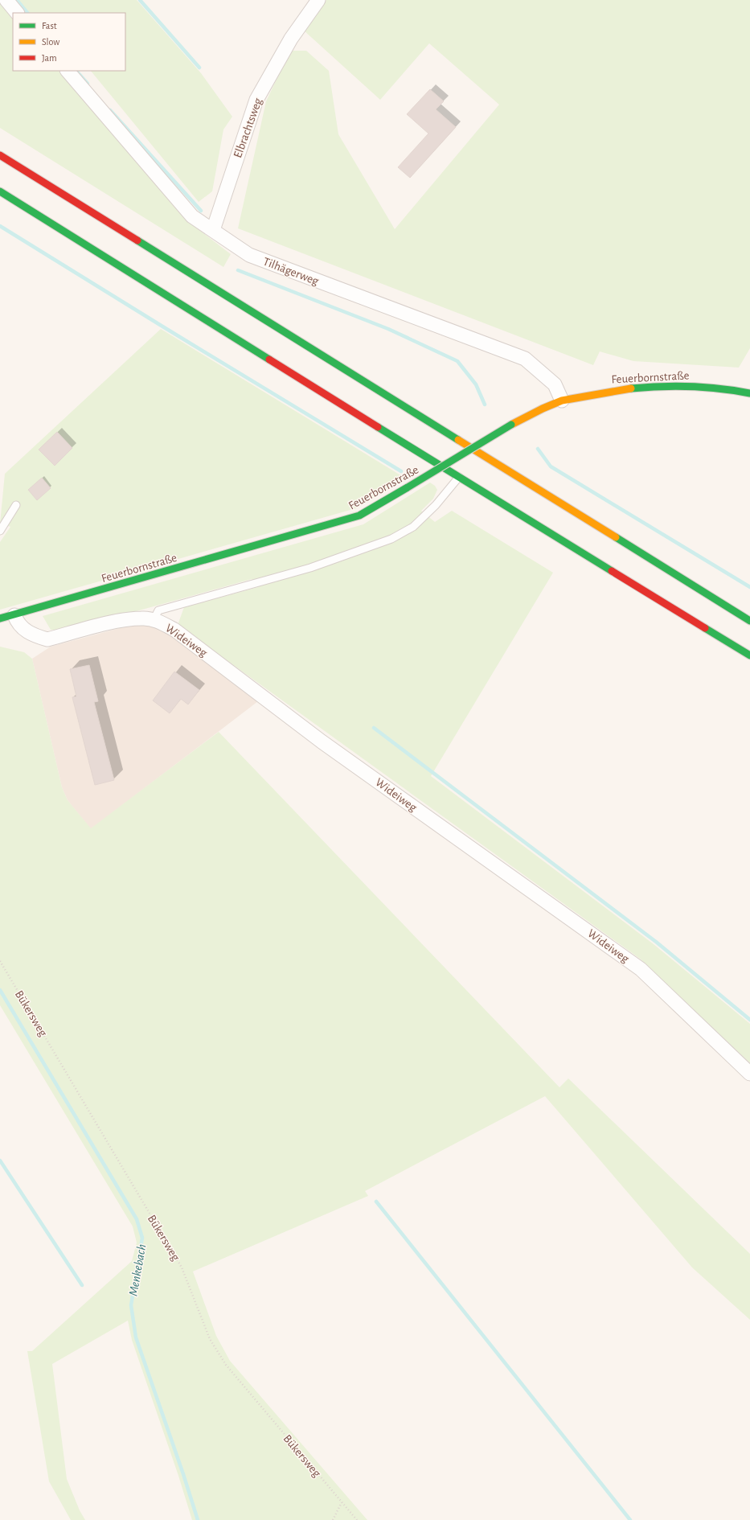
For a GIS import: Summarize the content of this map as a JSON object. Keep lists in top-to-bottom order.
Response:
{
  "streets": {
    "main road": ["Feuerbornstraße"],
    "street": ["Elbrachtsweg", "Tilhägerweg", "Wideiweg"],
    "path": ["Bükersweg"]
  },
  "crossings": [
    ["Elbrachtsweg", "Tilhägerweg"],
    ["Tilhägerweg", "Feuerbornstraße"],
    ["Feuerbornstraße", "Wideiweg"]
  ],
  "water": ["Menkebach"],
  "legend": ["Fast", "Slow", "Jam"]
}
